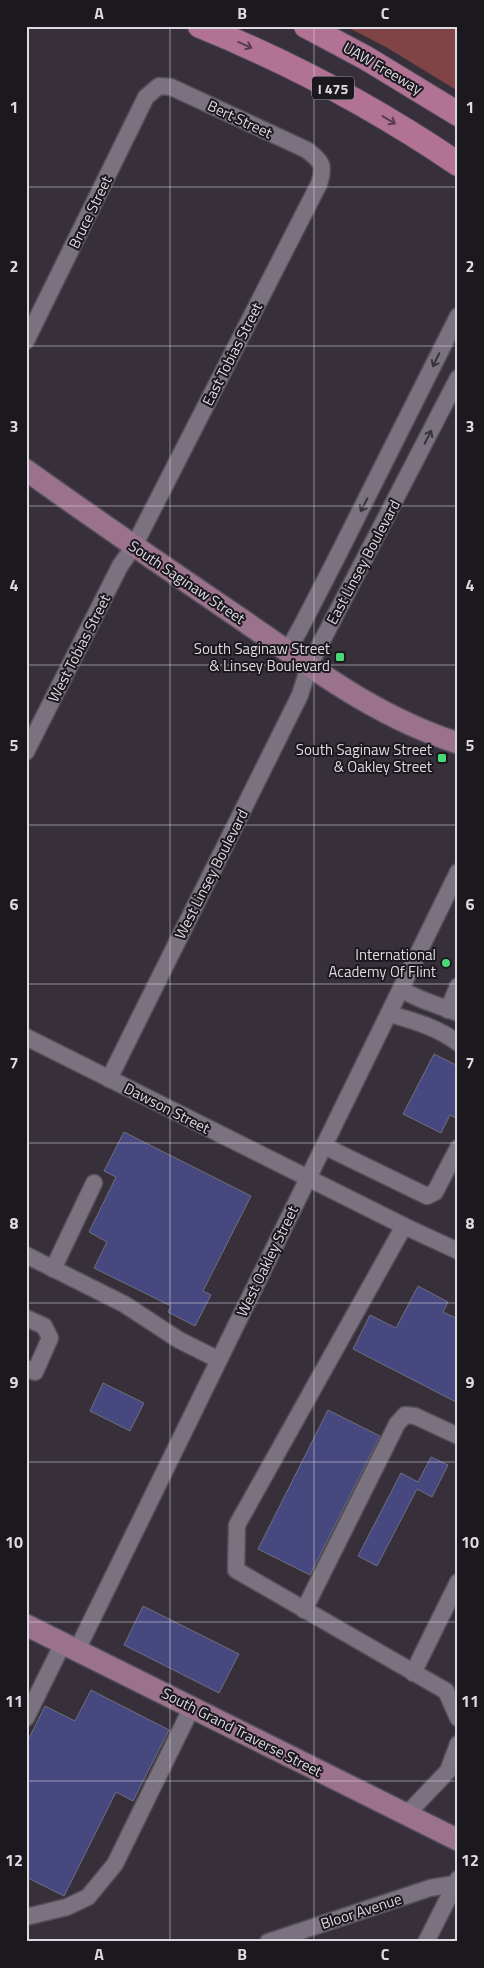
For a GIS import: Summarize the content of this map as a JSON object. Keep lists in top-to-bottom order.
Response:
{
  "streets": {
    "highway": ["UAW Freeway", "I 475"],
    "main road": ["South Saginaw Street", "South Grand Traverse Street"],
    "street": [
      "Bert Street",
      "Bruce Street",
      "East Tobias Street",
      "East Linsey Boulevard",
      "West Tobias Street",
      "West Linsey Boulevard",
      "Dawson Street",
      "West Oakley Street",
      "Bloor Avenue"
    ]
  },
  "crossings": [
    ["Bert Street", "Bruce Street"],
    ["Bert Street", "East Tobias Street"],
    ["East Tobias Street", "South Saginaw Street"],
    ["East Tobias Street", "West Tobias Street"],
    ["East Linsey Boulevard", "South Saginaw Street"],
    ["East Linsey Boulevard", "West Linsey Boulevard"],
    ["South Saginaw Street", "West Tobias Street"],
    ["South Saginaw Street", "West Linsey Boulevard"],
    ["West Linsey Boulevard", "Dawson Street"],
    ["Dawson Street", "West Oakley Street"],
    ["West Oakley Street", "South Grand Traverse Street"]
  ],
  "places": {
    "transit": ["South Saginaw Street & Linsey Boulevard", "South Saginaw Street & Oakley Street"],
    "other": ["International Academy Of Flint"]
  },
  "grid": {
    "columns": ["A", "B", "C"],
    "rows": [
      "1",
      "2",
      "3",
      "4",
      "5",
      "6",
      "7",
      "8",
      "9",
      "10",
      "11",
      "12"
    ]
  }
}
